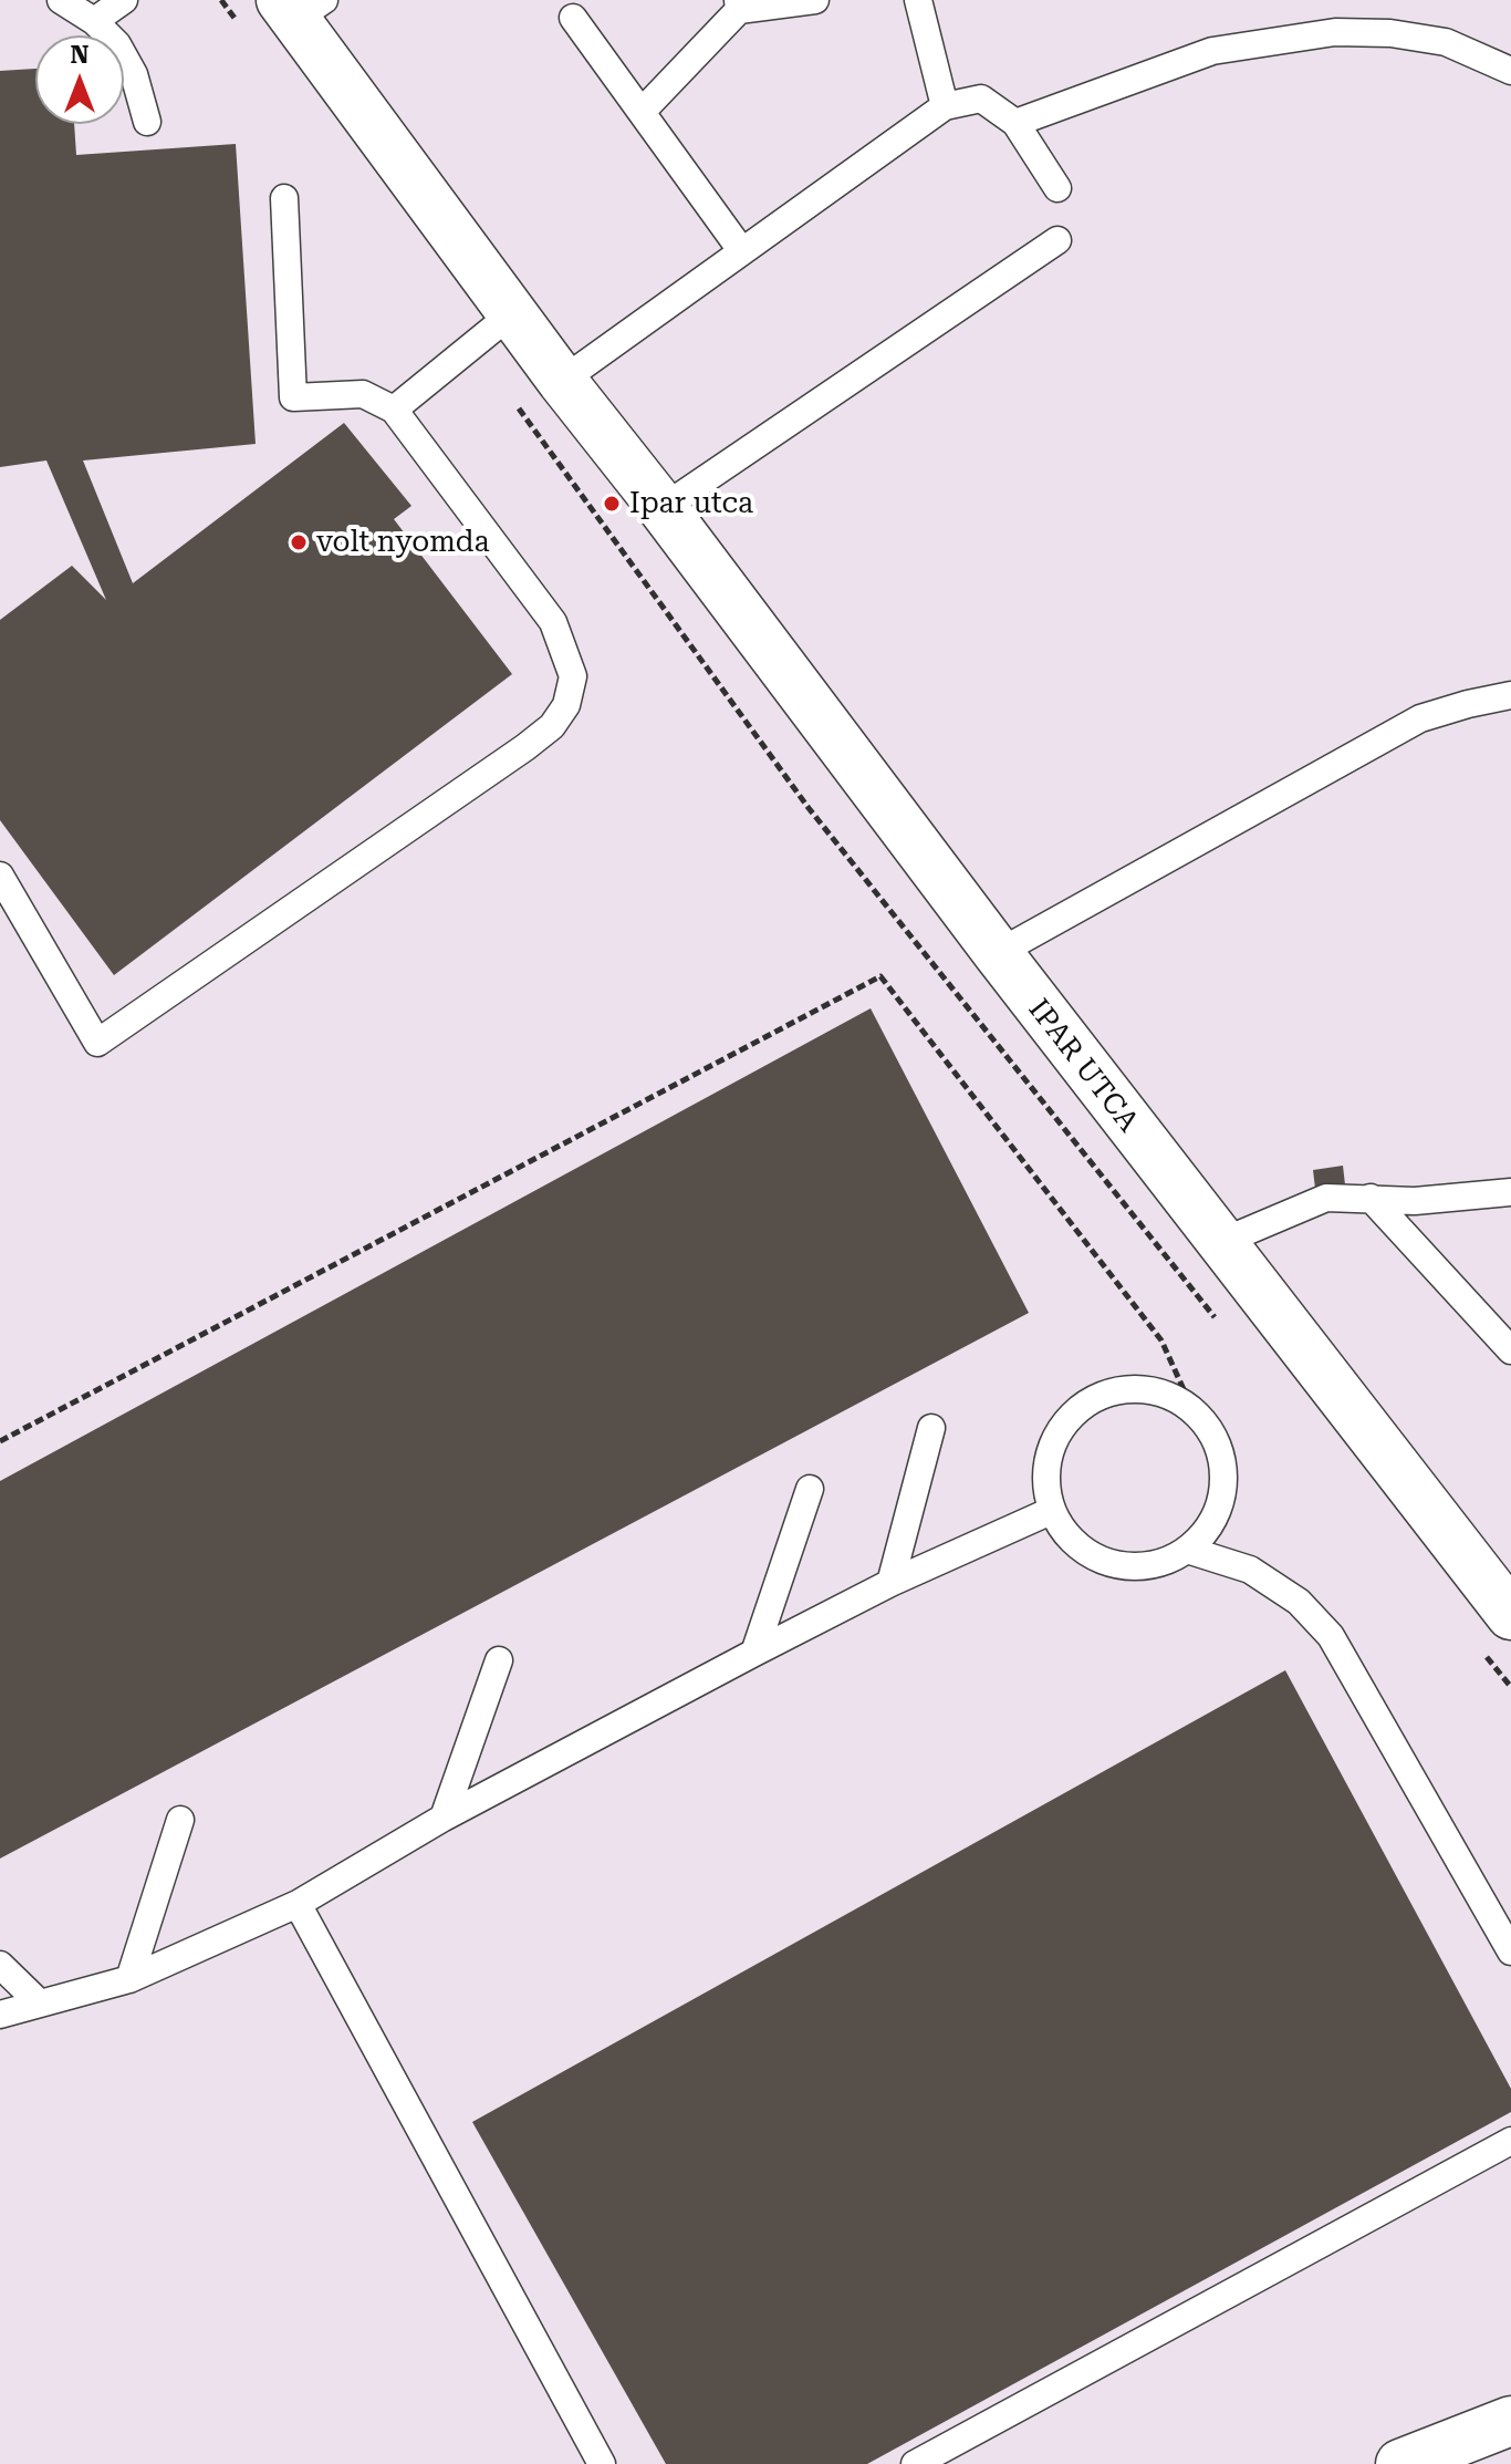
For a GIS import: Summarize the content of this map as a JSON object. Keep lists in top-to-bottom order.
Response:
{
  "streets": {
    "street": ["IPAR UTCA"]
  },
  "places": ["Ipar utca", "volt nyomda"],
  "north": "top"
}
